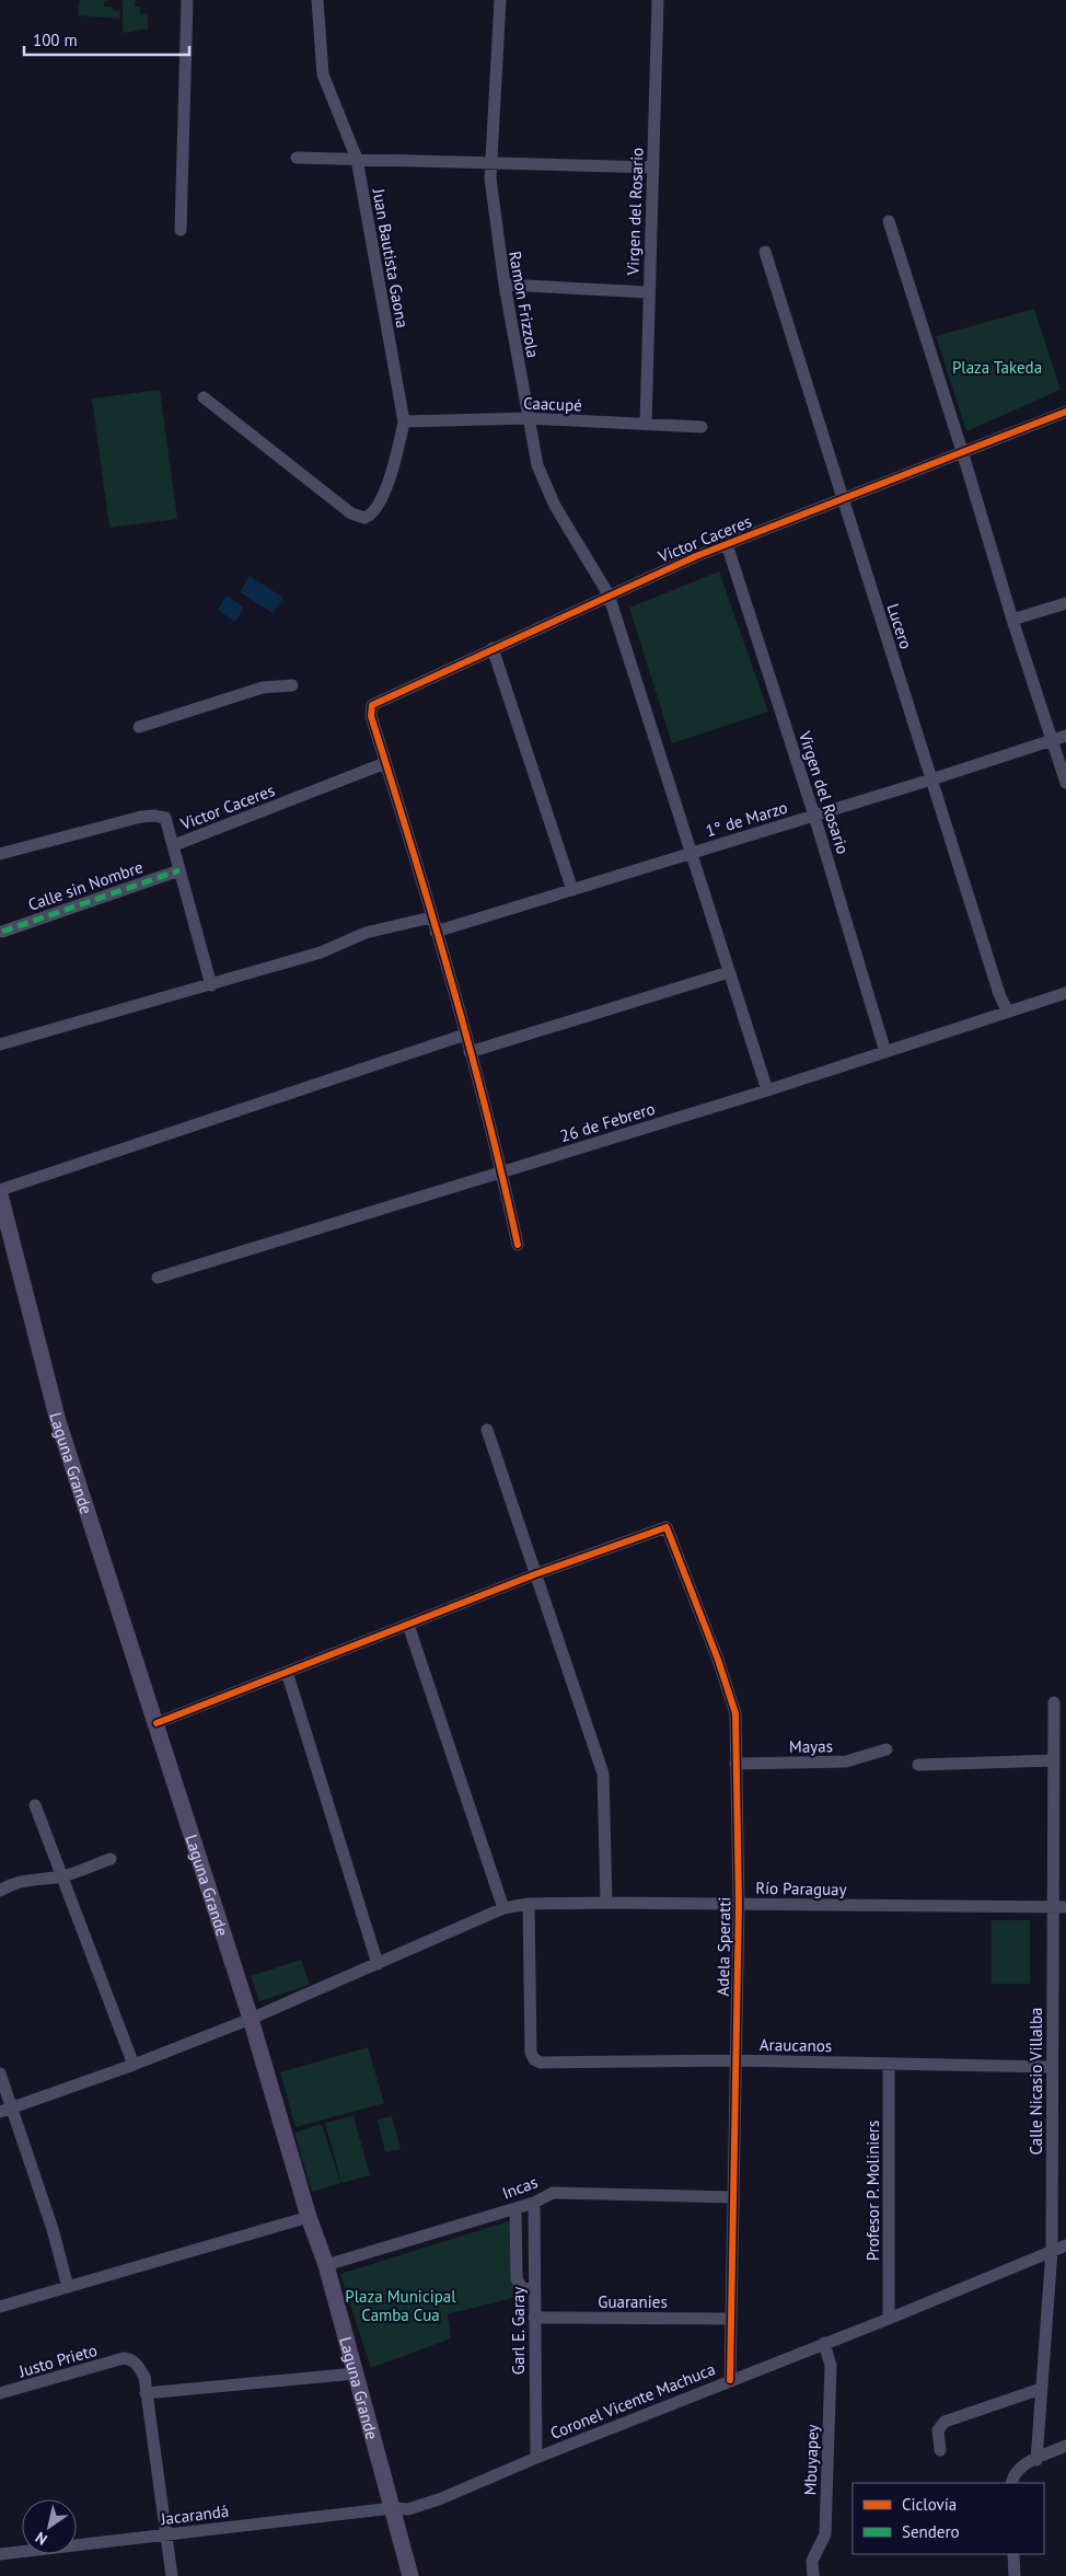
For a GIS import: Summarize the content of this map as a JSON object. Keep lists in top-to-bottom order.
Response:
{
  "streets": {
    "main road": ["Laguna Grande"],
    "street": [
      "Virgen del Rosario",
      "Juan Bautista Gaona",
      "Ramon Frizzola",
      "Caacupé",
      "Victor Caceres",
      "Lucero",
      "1° de Marzo",
      "Calle sin Nombre",
      "26 de Febrero",
      "Mayas",
      "Río Paraguay",
      "Adela Speratti",
      "Araucanos",
      "Calle Nicasio Villalba",
      "Incas",
      "Profesor P. Moliniers",
      "Guaranies",
      "Garl E. Garay",
      "Justo Prieto",
      "Coronel Vicente Machuca",
      "Mbuyapey",
      "Jacarandá"
    ]
  },
  "crossings": [
    ["Virgen del Rosario", "Caacupé"],
    ["Virgen del Rosario", "Victor Caceres"],
    ["Virgen del Rosario", "1° de Marzo"],
    ["Virgen del Rosario", "26 de Febrero"],
    ["Juan Bautista Gaona", "Caacupé"],
    ["Ramon Frizzola", "Caacupé"],
    ["Ramon Frizzola", "Victor Caceres"],
    ["Ramon Frizzola", "1° de Marzo"],
    ["Ramon Frizzola", "26 de Febrero"],
    ["Victor Caceres", "Lucero"],
    ["Lucero", "1° de Marzo"],
    ["Lucero", "26 de Febrero"],
    ["Laguna Grande", "Río Paraguay"],
    ["Laguna Grande", "Incas"],
    ["Laguna Grande", "Coronel Vicente Machuca"],
    ["Laguna Grande", "Jacarandá"],
    ["Mayas", "Adela Speratti"],
    ["Río Paraguay", "Adela Speratti"],
    ["Río Paraguay", "Araucanos"],
    ["Río Paraguay", "Calle Nicasio Villalba"],
    ["Adela Speratti", "Araucanos"],
    ["Adela Speratti", "Incas"],
    ["Adela Speratti", "Guaranies"],
    ["Adela Speratti", "Coronel Vicente Machuca"],
    ["Araucanos", "Calle Nicasio Villalba"],
    ["Araucanos", "Profesor P. Moliniers"],
    ["Calle Nicasio Villalba", "Coronel Vicente Machuca"],
    ["Incas", "Garl E. Garay"],
    ["Profesor P. Moliniers", "Coronel Vicente Machuca"],
    ["Guaranies", "Garl E. Garay"],
    ["Garl E. Garay", "Coronel Vicente Machuca"],
    ["Coronel Vicente Machuca", "Mbuyapey"],
    ["Coronel Vicente Machuca", "Jacarandá"]
  ],
  "parks": ["Plaza Takeda", "Plaza Municipal Camba Cua"],
  "legend": ["Ciclovía", "Sendero"],
  "scale_bar": "100 m",
  "north": "bottom left"
}
